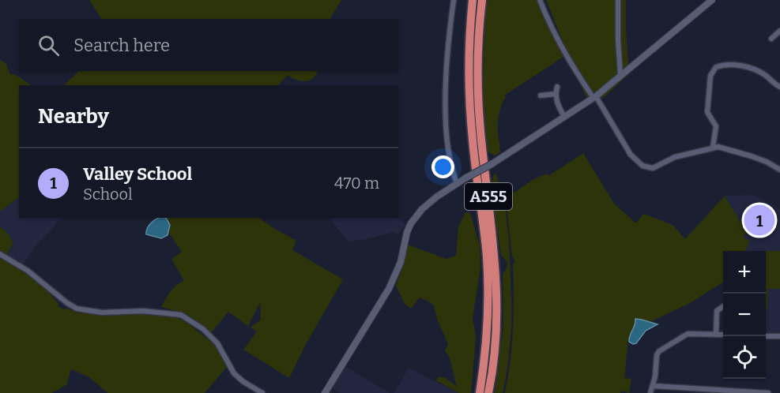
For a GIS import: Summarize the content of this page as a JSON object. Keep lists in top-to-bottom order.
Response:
{
  "streets": {
    "highway": ["A555"]
  },
  "page": {
    "search": "Search here",
    "heading": "Nearby",
    "list": [
      {
        "mark": "1",
        "name": "Valley School",
        "note": "School",
        "value": "470 m"
      }
    ],
    "pins": "1",
    "map_buttons": ["+", "−"]
  }
}
